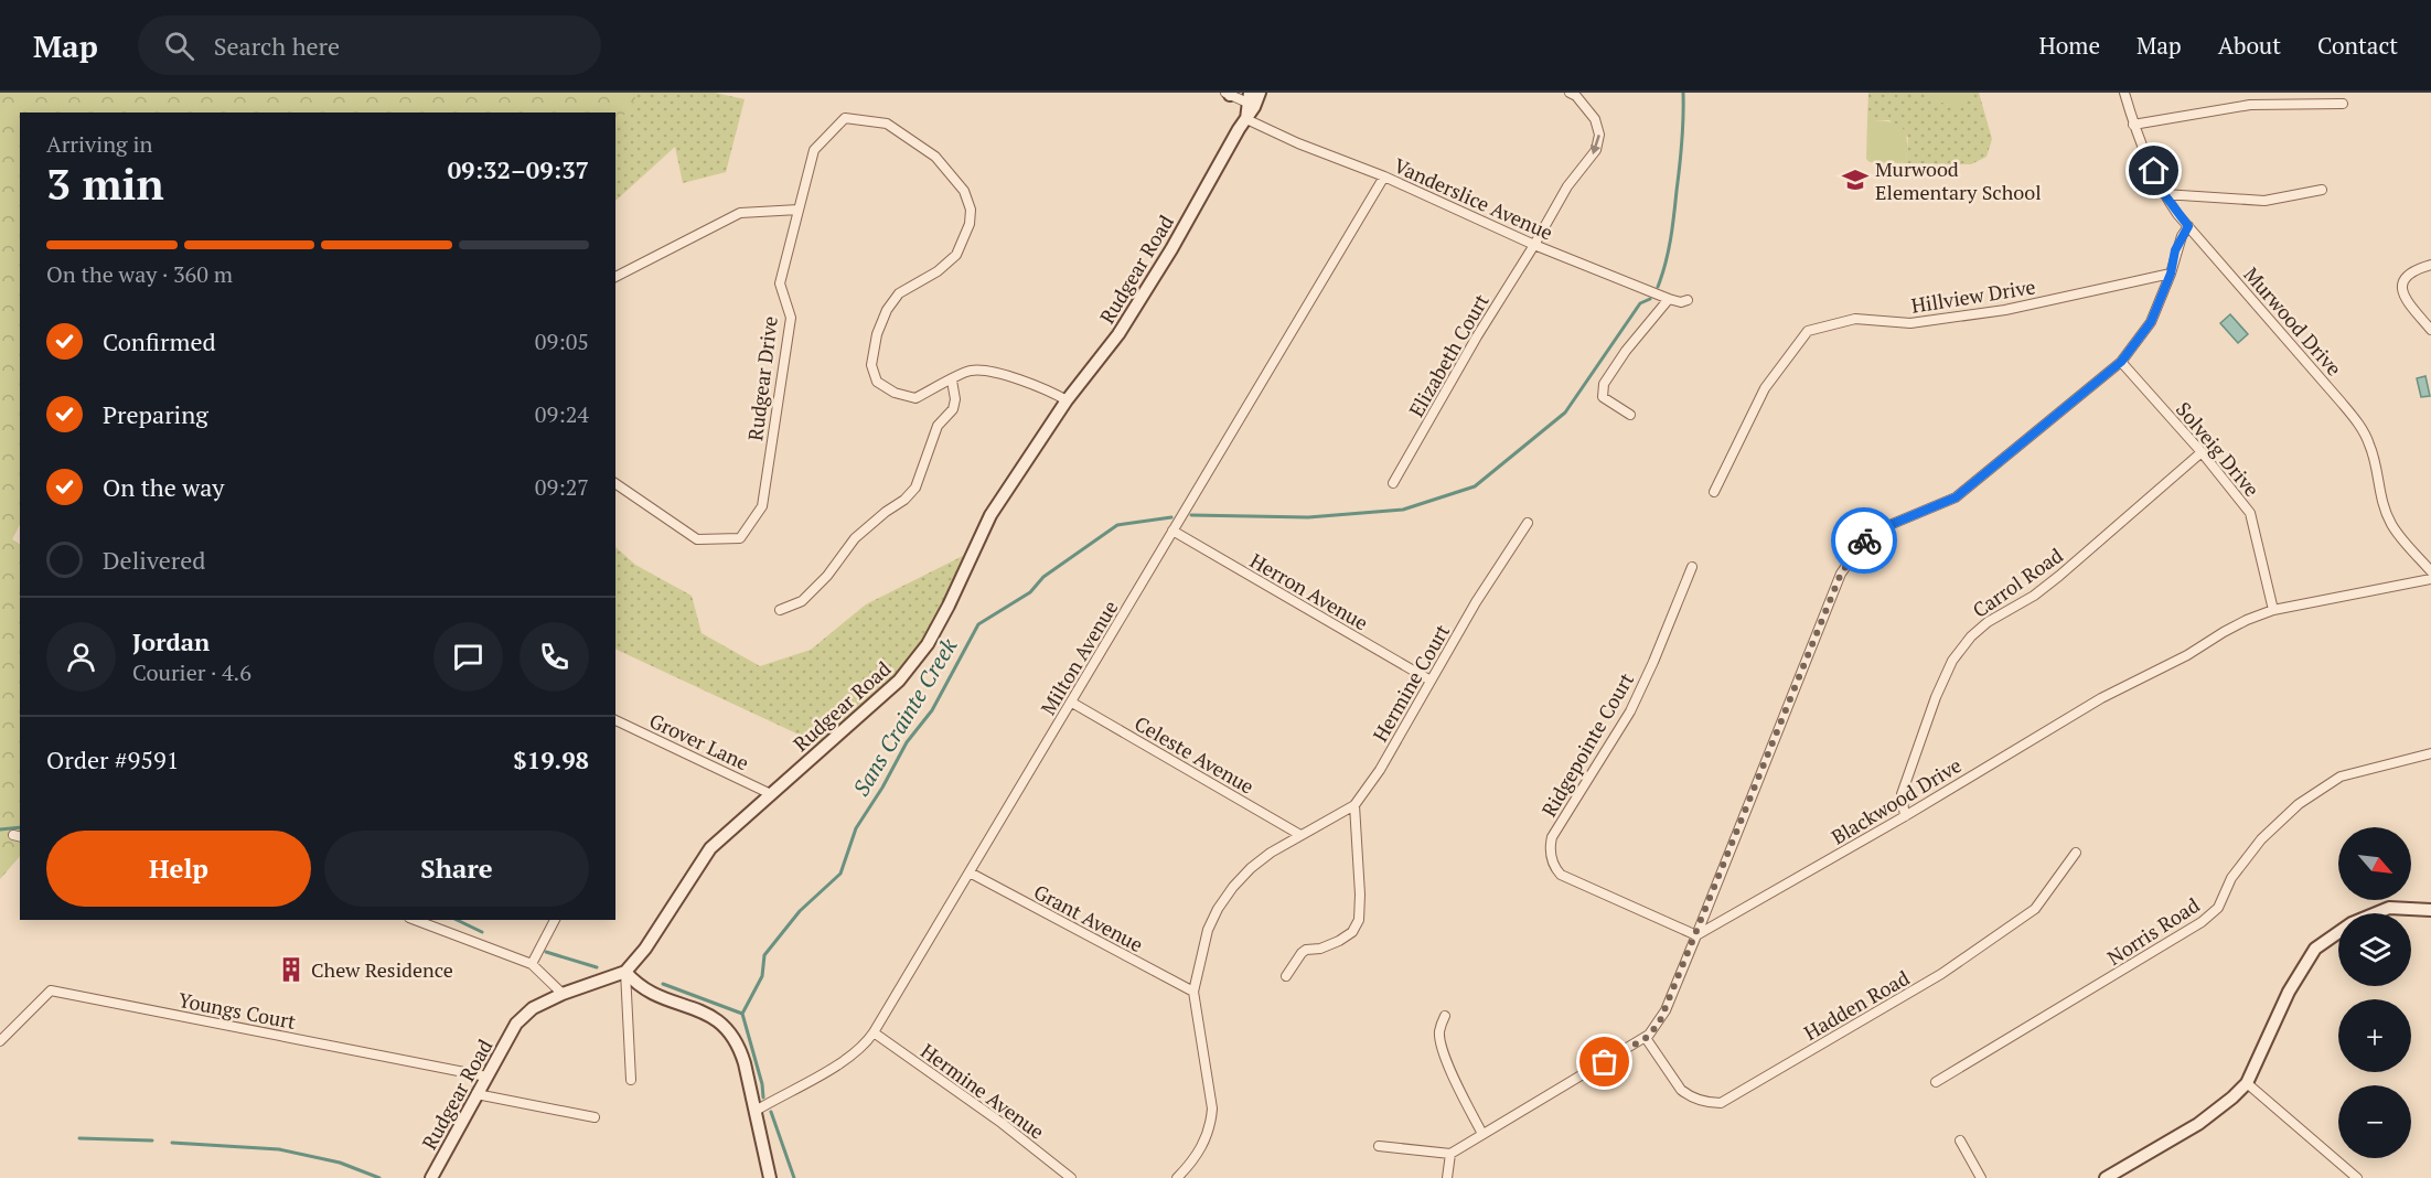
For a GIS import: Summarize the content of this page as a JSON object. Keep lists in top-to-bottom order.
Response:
{
  "streets": {
    "street": [
      "Vanderslice Avenue",
      "Rudgear Road",
      "Hillview Drive",
      "Murwood Drive",
      "Elizabeth Court",
      "Rudgear Drive",
      "Solveig Drive",
      "Carrol Road",
      "Herron Avenue",
      "Milton Avenue",
      "Hermine Court",
      "Grover Lane",
      "Ridgepointe Court",
      "Celeste Avenue",
      "Blackwood Drive",
      "Grant Avenue",
      "Norris Road",
      "Hadden Road",
      "Youngs Court",
      "Hermine Avenue"
    ]
  },
  "crossings": [
    ["Vanderslice Avenue", "Rudgear Road"],
    ["Vanderslice Avenue", "Elizabeth Court"],
    ["Vanderslice Avenue", "Milton Avenue"],
    ["Rudgear Road", "Rudgear Drive"],
    ["Rudgear Road", "Grover Lane"],
    ["Rudgear Road", "Youngs Court"],
    ["Solveig Drive", "Carrol Road"],
    ["Solveig Drive", "Blackwood Drive"],
    ["Carrol Road", "Blackwood Drive"],
    ["Herron Avenue", "Milton Avenue"],
    ["Herron Avenue", "Hermine Court"],
    ["Milton Avenue", "Celeste Avenue"],
    ["Milton Avenue", "Grant Avenue"],
    ["Milton Avenue", "Hermine Avenue"],
    ["Hermine Court", "Celeste Avenue"],
    ["Ridgepointe Court", "Blackwood Drive"]
  ],
  "water": ["Sans Crainte Creek"],
  "places": {
    "school or university": ["Murwood Elementary School"],
    "building": ["Chew Residence"]
  },
  "north": "bottom right",
  "page": {
    "header": "Map",
    "search": "Search here",
    "nav": [
      "Home",
      "Map",
      "About",
      "Contact"
    ],
    "heading": ["3 min", "Arriving in", "09:32–09:37"],
    "panel": [
      "Jordan",
      "Courier · 4.6",
      "Order #9591",
      "$19.98"
    ],
    "bar": "On the way · 360 m",
    "list": [
      ["Confirmed", "09:05"],
      ["Preparing", "09:24"],
      ["On the way", "09:27"],
      "Delivered"
    ],
    "buttons": ["Help", "Share"],
    "map_buttons": ["+", "−"]
  }
}
